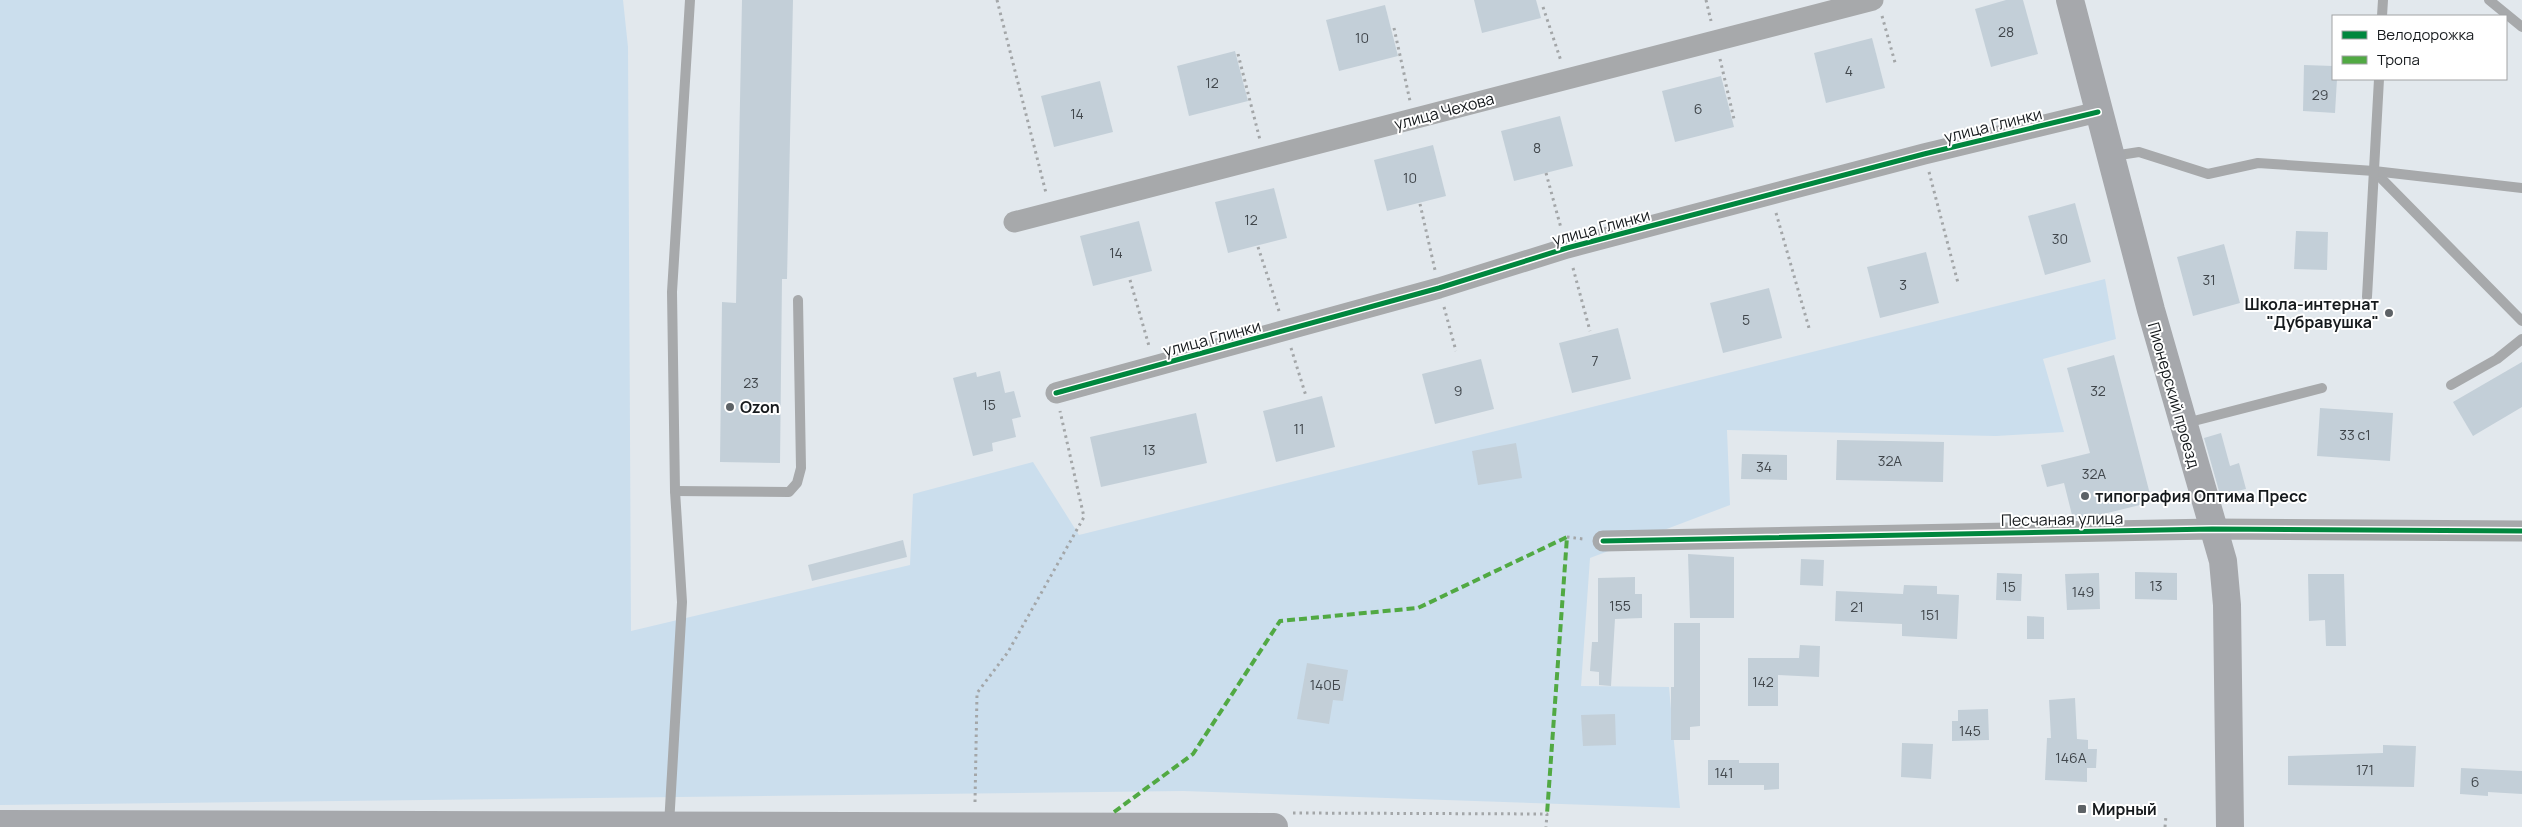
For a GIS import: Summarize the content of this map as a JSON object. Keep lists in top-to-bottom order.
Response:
{
  "streets": {
    "main road": ["Пионерский проезд"],
    "street": ["улица Чехова", "улица Глинки", "Песчаная улица"]
  },
  "crossings": [
    ["улица Глинки", "Пионерский проезд"],
    ["Пионерский проезд", "Песчаная улица"]
  ],
  "places": {
    "other": ["Школа-интернат \"Дубравушка\"", "Ozon", "типография Оптима Пресс"],
    "transit": ["Мирный"]
  },
  "house_numbers": [
    "28",
    "10",
    "4",
    "12",
    "29",
    "6",
    "14",
    "8",
    "10",
    "12",
    "30",
    "14",
    "31",
    "3",
    "5",
    "7",
    "23",
    "9",
    "32",
    "15",
    "11",
    "33 с1",
    "13",
    "32А",
    "34",
    "32А",
    "13",
    "15",
    "149",
    "155",
    "21",
    "151",
    "142",
    "140Б",
    "145",
    "146А",
    "171",
    "141",
    "6"
  ],
  "legend": ["Велодорожка", "Тропа"]
}
